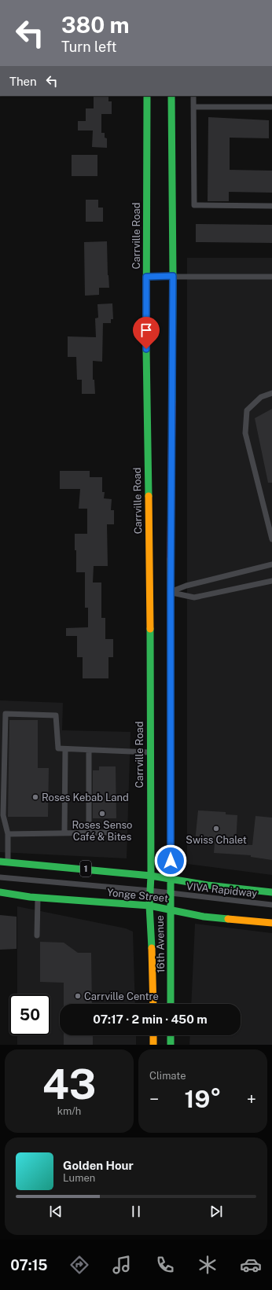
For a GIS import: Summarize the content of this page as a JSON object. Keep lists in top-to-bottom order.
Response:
{
  "streets": {
    "main road": [
      "Carrville Road",
      "1",
      "Yonge Street",
      "16th Avenue"
    ],
    "lane": ["VIVA Rapidway"]
  },
  "crossings": [
    ["Carrville Road", "VIVA Rapidway"],
    ["Carrville Road", "Yonge Street"],
    ["Carrville Road", "16th Avenue"],
    ["VIVA Rapidway", "16th Avenue"],
    ["Yonge Street", "16th Avenue"]
  ],
  "places": [
    "Roses Kebab Land",
    "Roses Senso Café & Bites",
    "Swiss Chalet",
    "Carrville Centre"
  ],
  "page": {
    "turn": ["380 m", "Turn left"],
    "then": "Then",
    "limit": "50",
    "trip": "07:17 · 2 min · 450 m",
    "tile": [
      ["43", "km/h"],
      "Climate"
    ],
    "heat": ["−", "19°", "+"],
    "song": ["Golden Hour", "Lumen"],
    "tabs": "07:15"
  }
}
